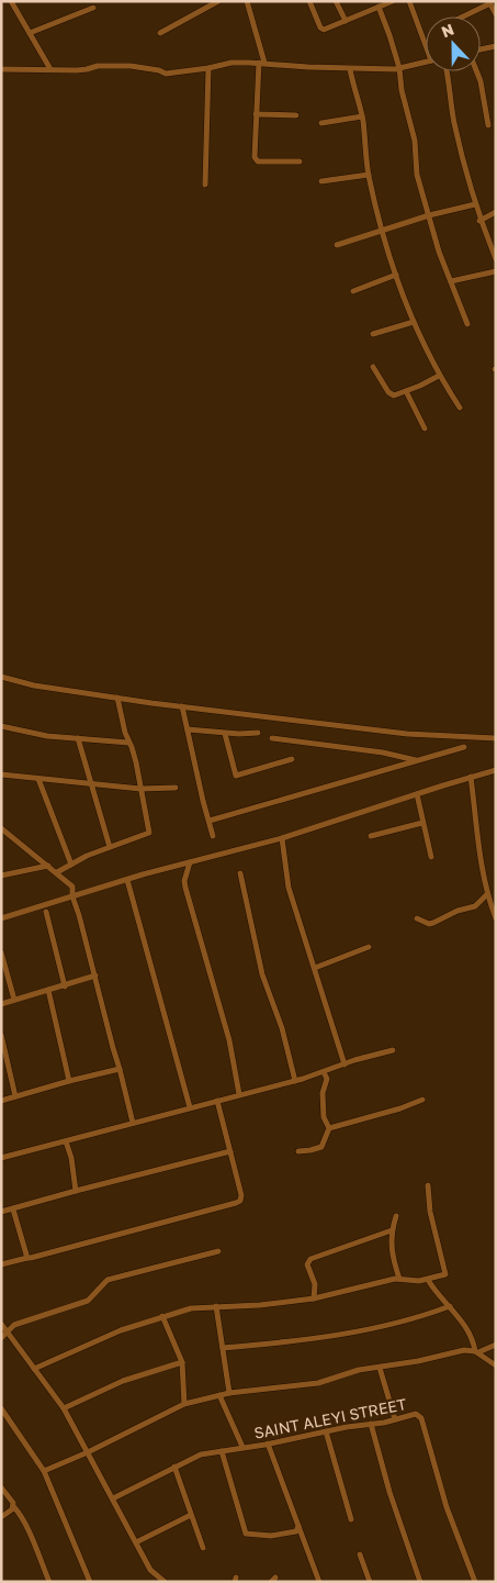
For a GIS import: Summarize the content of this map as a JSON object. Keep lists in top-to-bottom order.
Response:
{
  "streets": {
    "street": ["SAINT ALEYI STREET"]
  },
  "north": "top"
}
